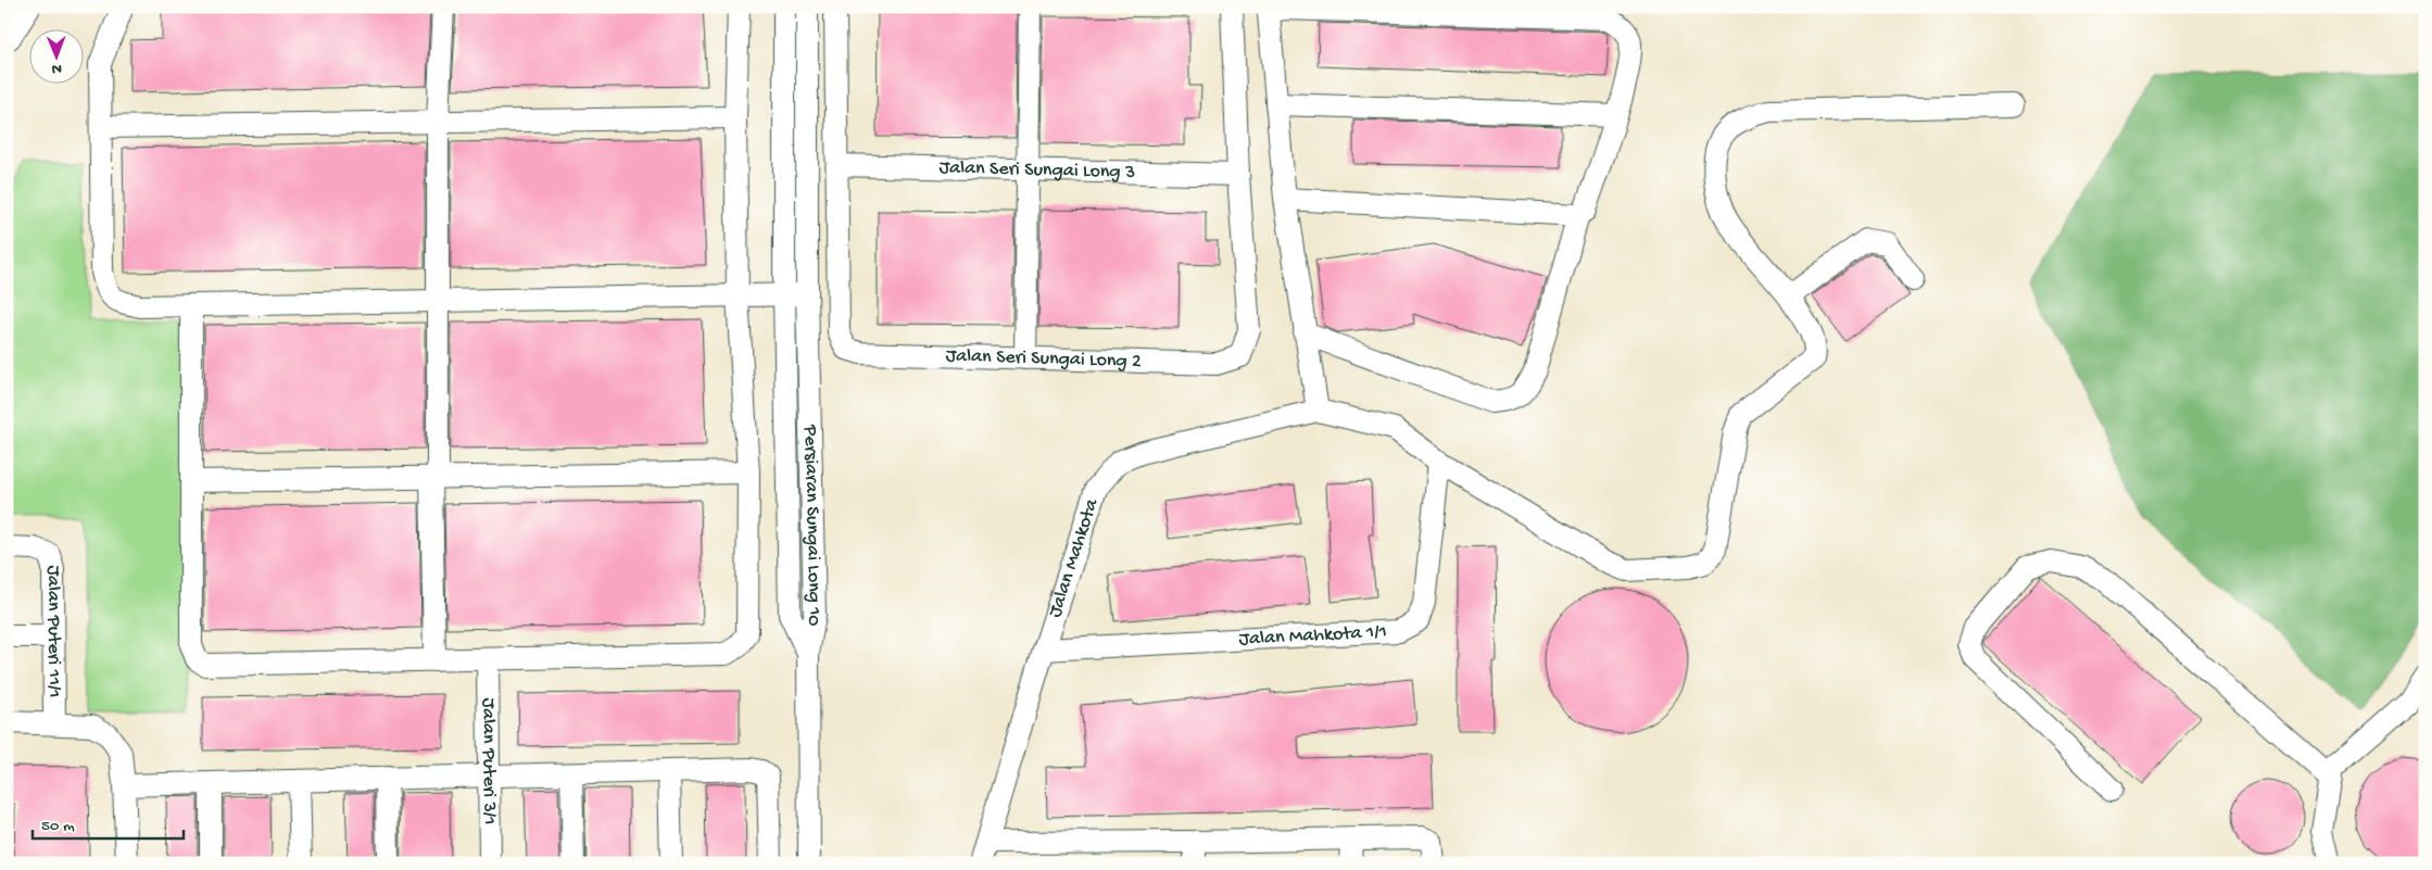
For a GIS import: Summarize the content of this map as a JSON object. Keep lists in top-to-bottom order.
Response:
{
  "streets": {
    "street": [
      "Jalan Seri Sungai Long 3",
      "Jalan Seri Sungai Long 2",
      "Persiaran Sungai Long 10",
      "Jalan Mahkota",
      "Jalan Puteri 11/1",
      "Jalan Mahkota 1/1",
      "Jalan Puteri 3/1"
    ]
  },
  "crossings": [
    ["Jalan Seri Sungai Long 3", "Jalan Seri Sungai Long 2"],
    ["Jalan Mahkota", "Jalan Mahkota 1/1"]
  ],
  "scale_bar": "50 m",
  "north": "bottom"
}
